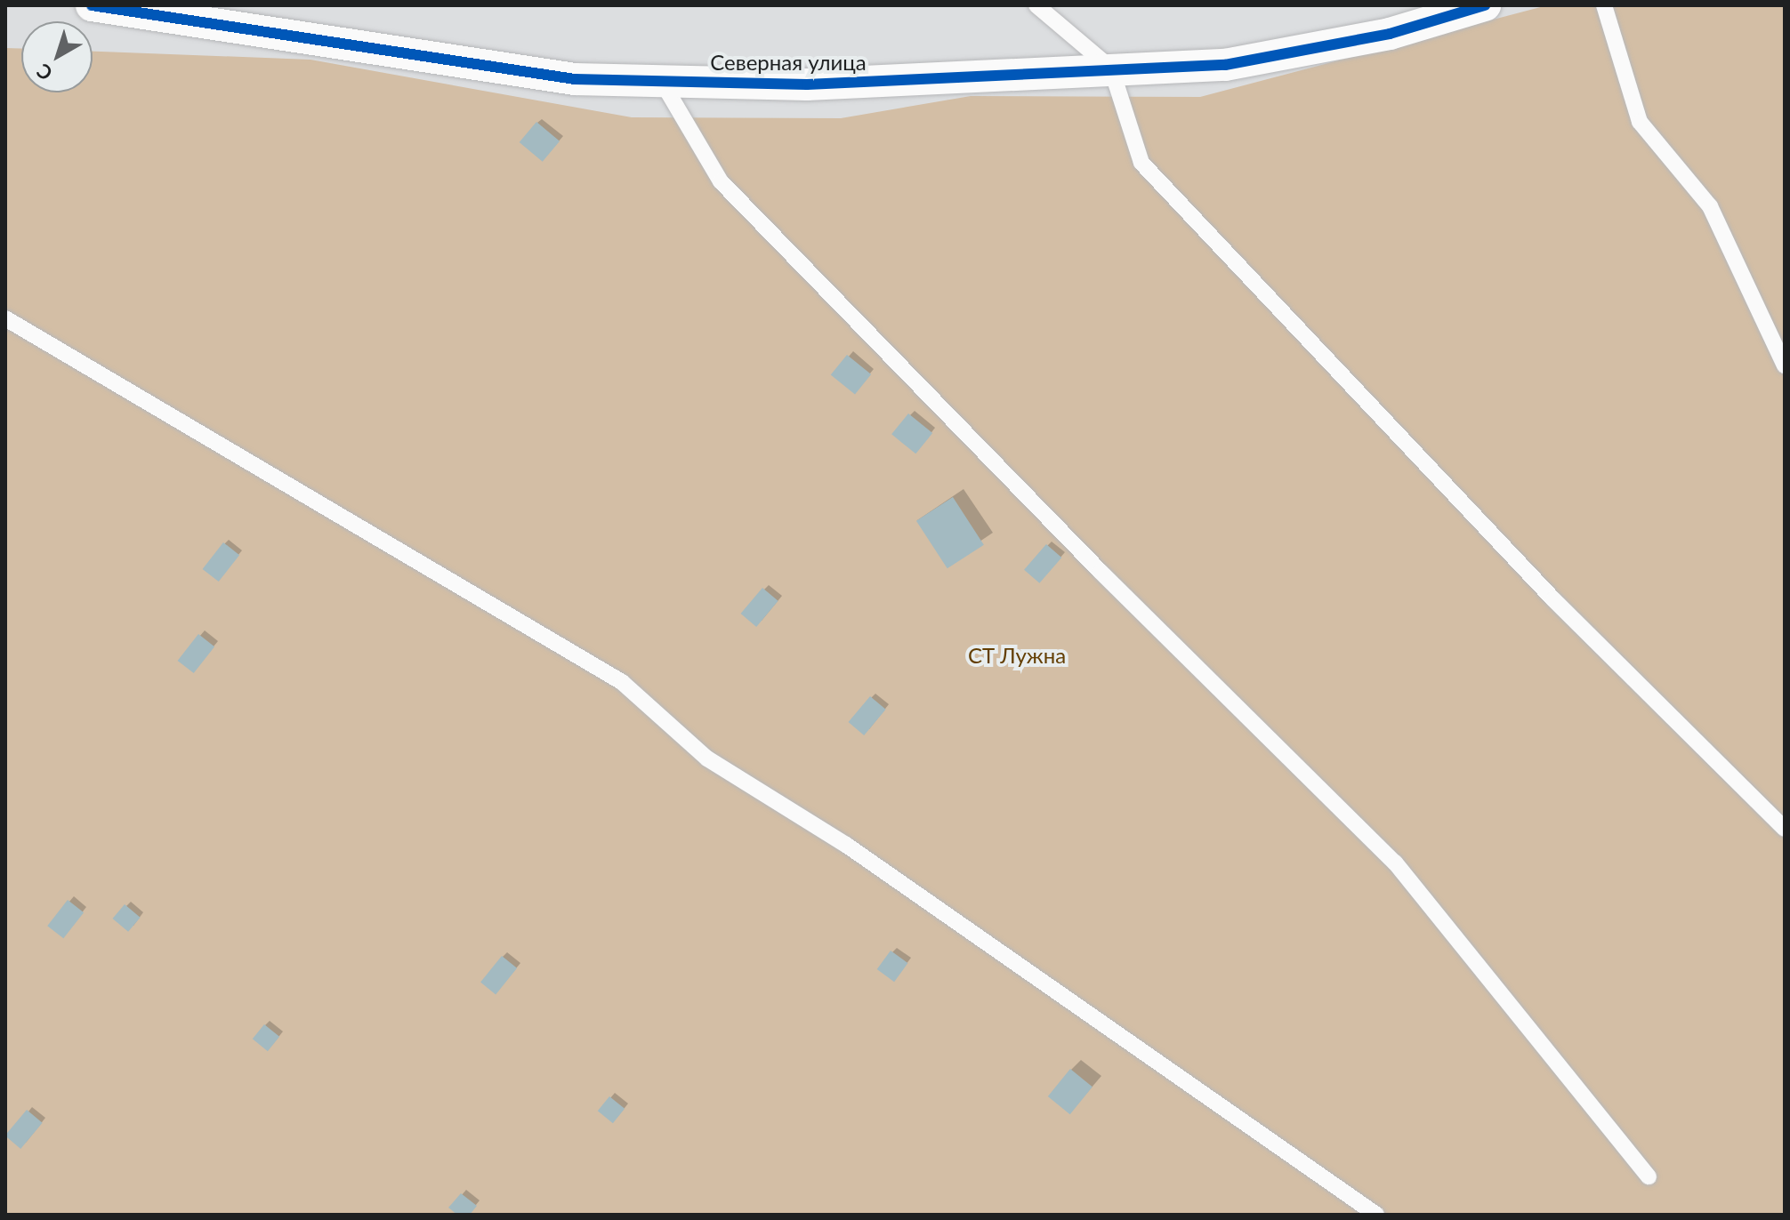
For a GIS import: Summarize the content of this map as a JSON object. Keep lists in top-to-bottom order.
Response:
{
  "streets": {
    "street": ["Северная улица"]
  },
  "parks": ["СТ Лужна"],
  "north": "bottom left"
}
